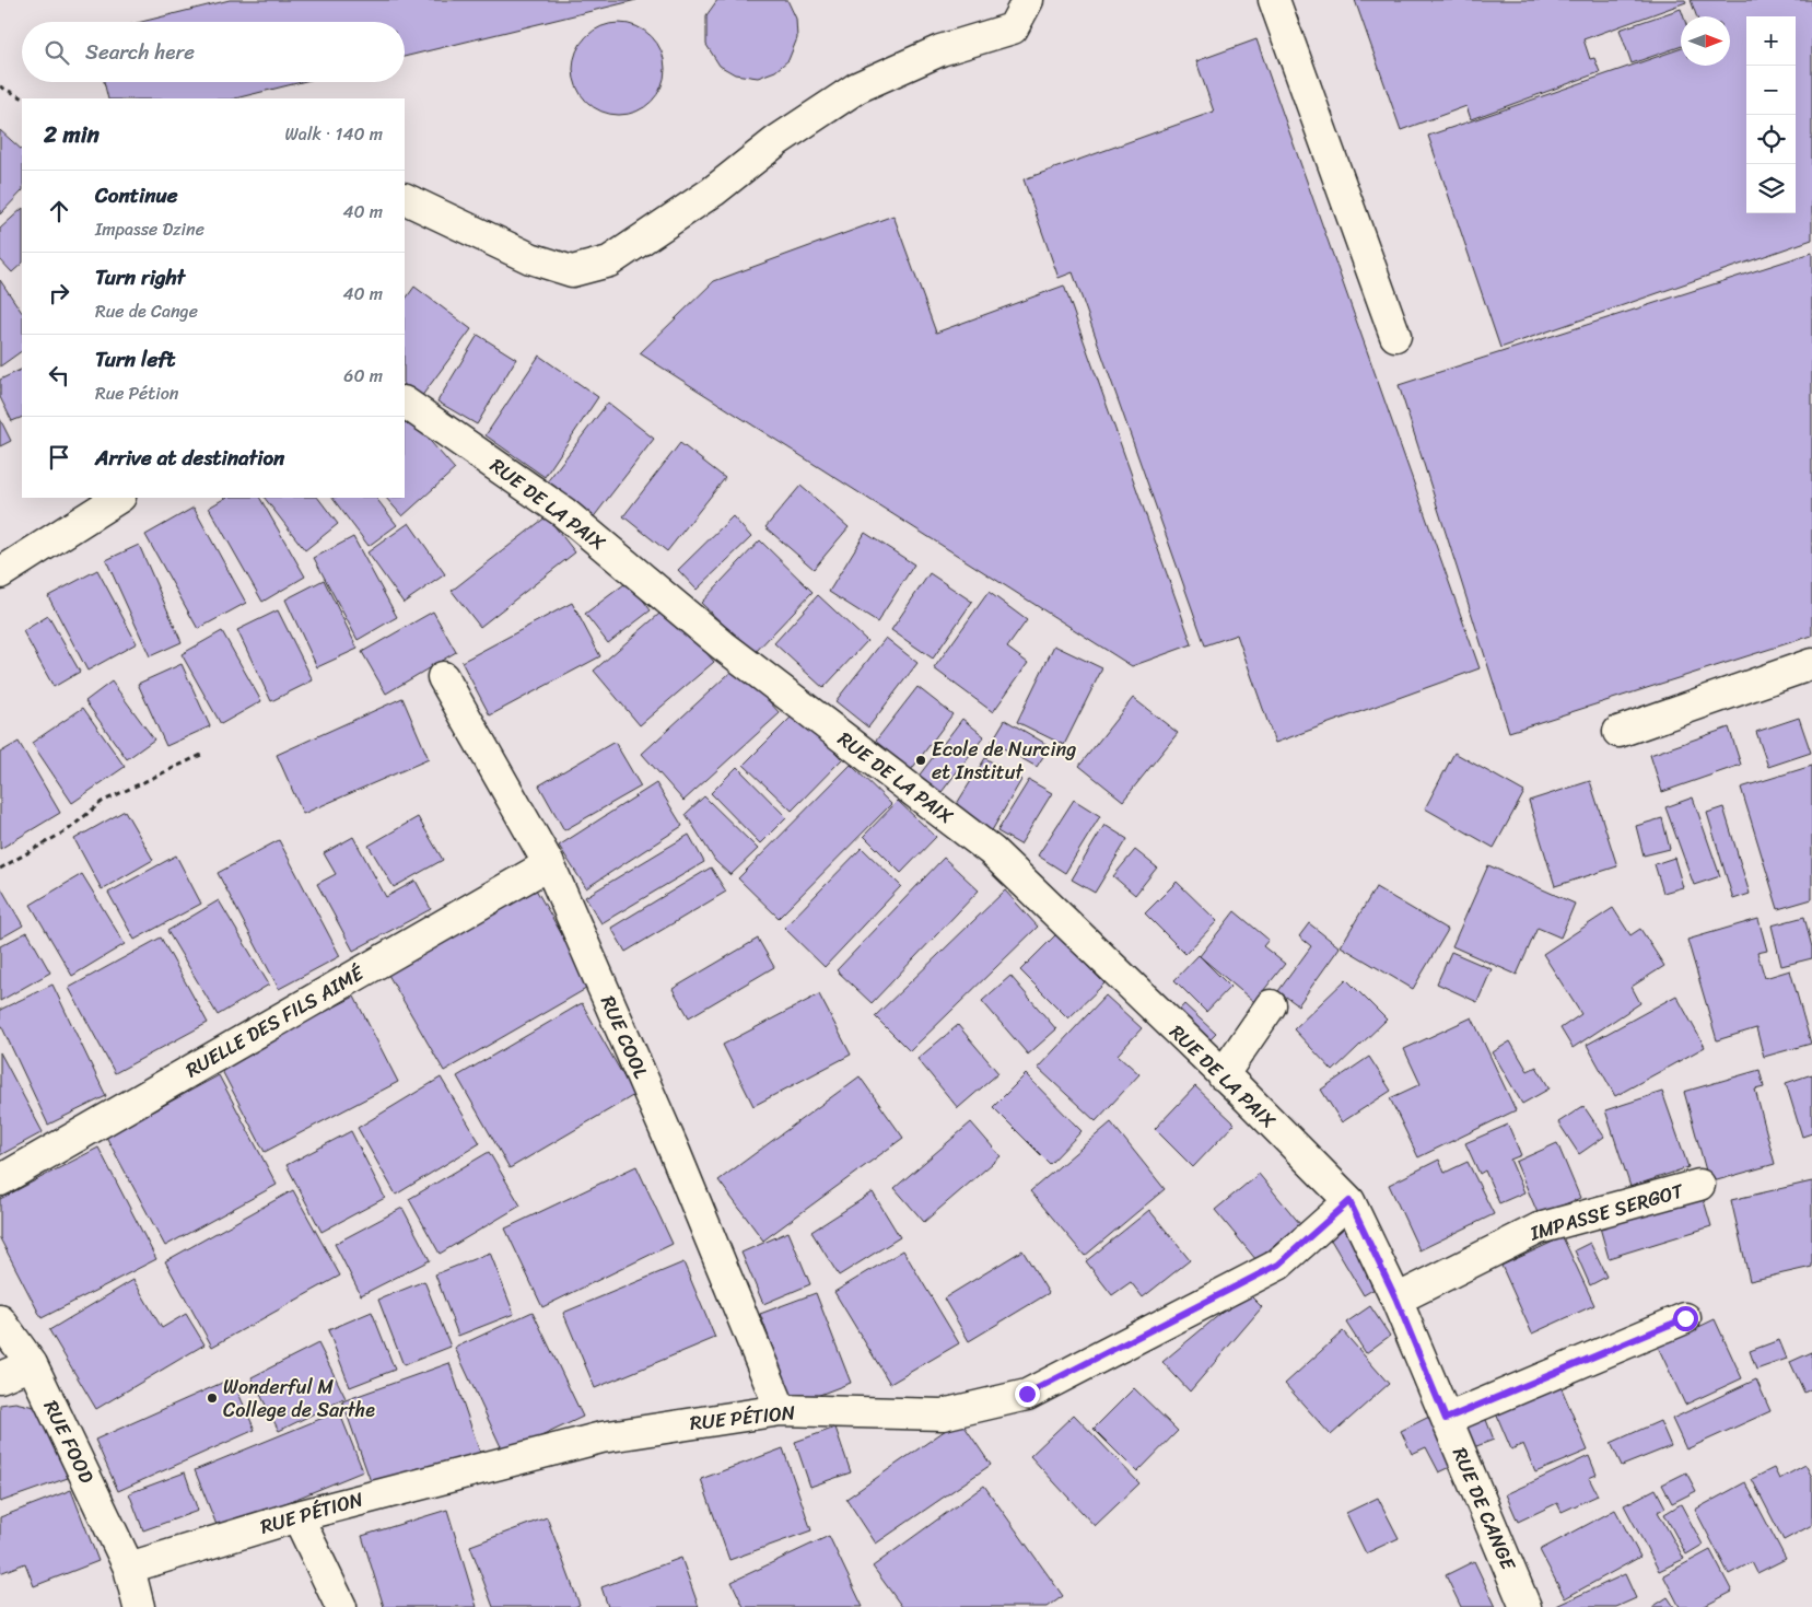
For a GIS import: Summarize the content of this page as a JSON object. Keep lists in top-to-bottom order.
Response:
{
  "streets": {
    "street": [
      "RUE DE LA PAIX",
      "RUELLE DES FILS AIMÉ",
      "RUE COOL",
      "IMPASSE SERGOT",
      "RUE PÉTION",
      "RUE FOOD",
      "RUE DE CANGE"
    ]
  },
  "crossings": [
    ["RUE DE LA PAIX", "RUE PÉTION"],
    ["RUE DE LA PAIX", "RUE DE CANGE"],
    ["RUELLE DES FILS AIMÉ", "RUE COOL"],
    ["RUE COOL", "RUE PÉTION"],
    ["IMPASSE SERGOT", "RUE DE CANGE"],
    ["RUE PÉTION", "RUE FOOD"],
    ["RUE PÉTION", "RUE DE CANGE"]
  ],
  "places": ["Ecole de Nurcing et Institut", "Wonderful M College de Sarthe"],
  "north": "right",
  "page": {
    "map_buttons": ["+", "−"],
    "search": "Search here",
    "heading": ["2 min", "Walk · 140 m"],
    "list": [
      ["Continue", "Impasse Dzine", "40 m"],
      ["Turn right", "Rue de Cange", "40 m"],
      ["Turn left", "Rue Pétion", "60 m"],
      "Arrive at destination"
    ]
  }
}
